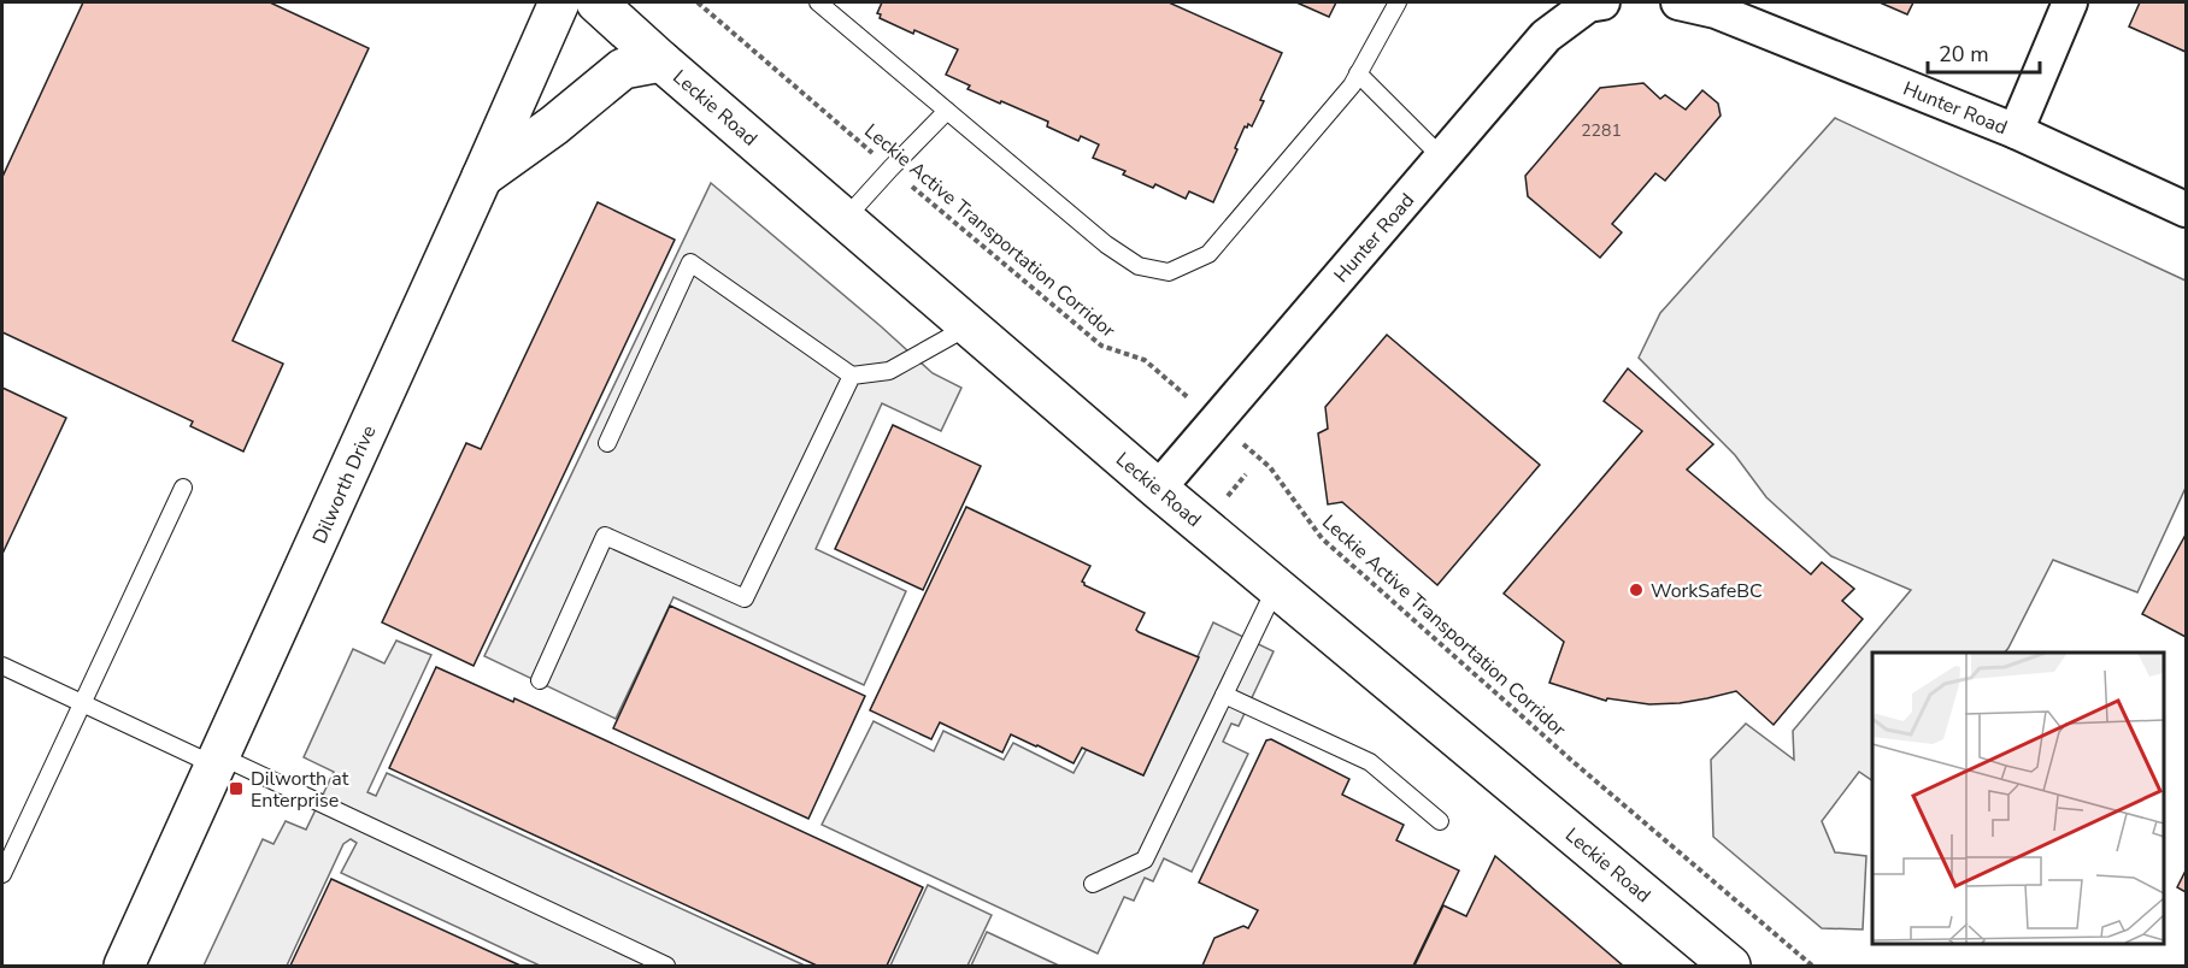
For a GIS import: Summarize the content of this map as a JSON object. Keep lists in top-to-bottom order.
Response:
{
  "streets": {
    "main road": ["Leckie Road", "Dilworth Drive"],
    "street": ["Hunter Road"],
    "path": ["Leckie Active Transportation Corridor"]
  },
  "crossings": [
    ["Leckie Road", "Hunter Road"],
    ["Hunter Road", "Leckie Active Transportation Corridor"]
  ],
  "places": {
    "other": ["WorkSafeBC"],
    "transit": ["Dilworth at Enterprise"]
  },
  "house_numbers": ["2281"],
  "scale_bar": "20 m"
}
